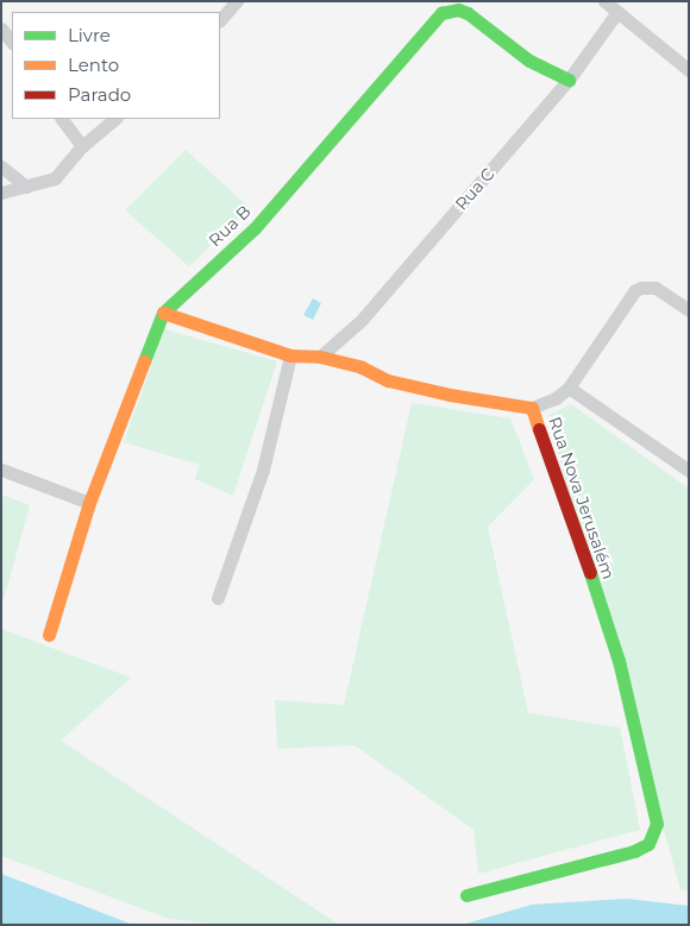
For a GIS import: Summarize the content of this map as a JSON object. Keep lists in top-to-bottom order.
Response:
{
  "streets": {
    "street": ["Rua C", "Rua B", "Rua Nova Jerusalém"]
  },
  "crossings": [
    ["Rua C", "Rua B"],
    ["Rua C", "Rua Nova Jerusalém"],
    ["Rua B", "Rua Nova Jerusalém"]
  ],
  "legend": ["Livre", "Lento", "Parado"]
}
